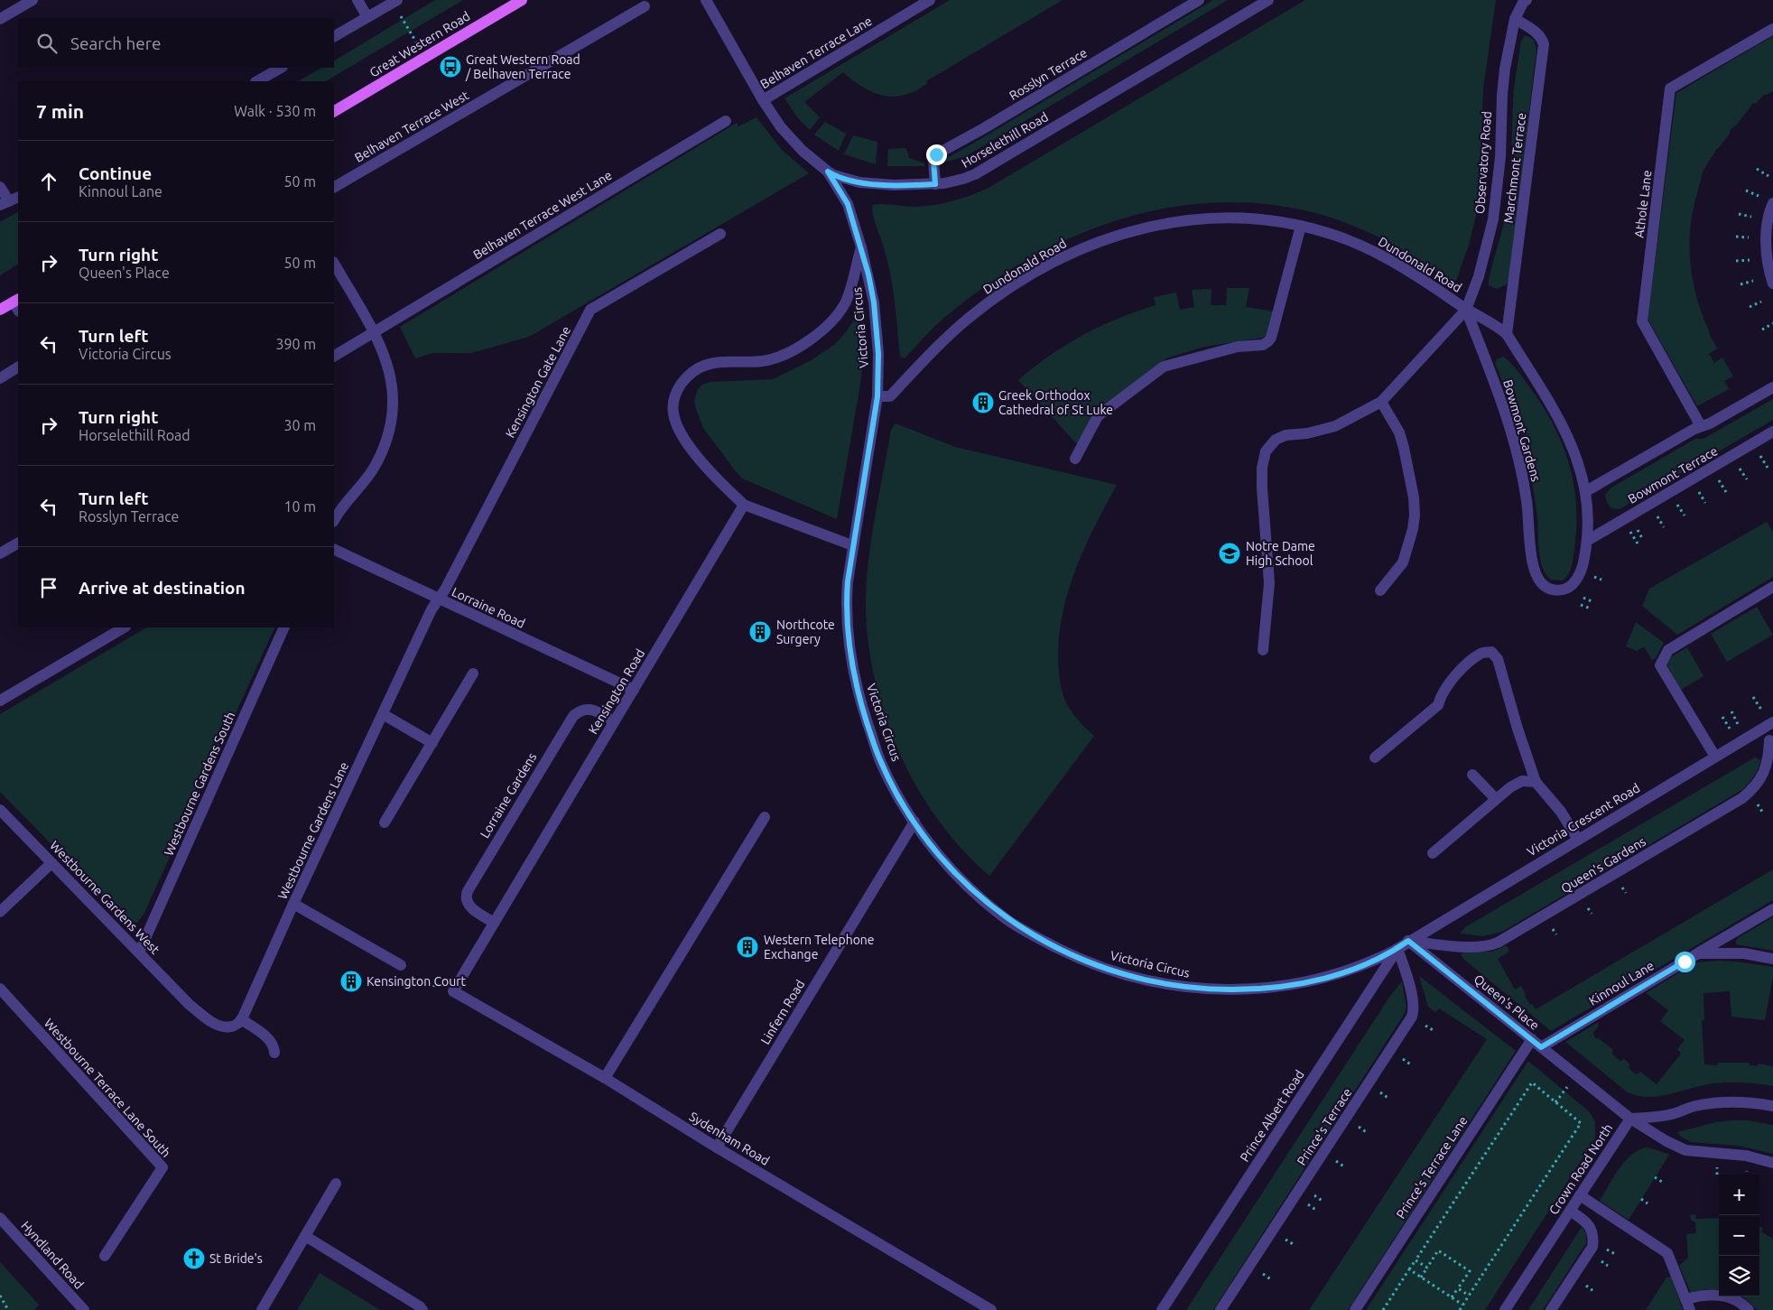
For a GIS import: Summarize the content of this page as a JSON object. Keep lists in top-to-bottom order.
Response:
{
  "streets": {
    "main road": ["Great Western Road"],
    "street": [
      "Belhaven Terrace Lane",
      "Rosslyn Terrace",
      "Belhaven Terrace West",
      "Horselethill Road",
      "Observatory Road",
      "Marchmont Terrace",
      "Athole Lane",
      "Belhaven Terrace West Lane",
      "Dundonald Road",
      "Victoria Circus",
      "Kensington Gate Lane",
      "Bowmont Gardens",
      "Bowmont Terrace",
      "Lorraine Road",
      "Kensington Road",
      "Westbourne Gardens South",
      "Lorraine Gardens",
      "Victoria Crescent Road",
      "Westbourne Gardens Lane",
      "Queen's Gardens",
      "Westbourne Gardens West",
      "Kinnoul Lane",
      "Queen's Place",
      "Linfern Road",
      "Westbourne Terrace Lane South",
      "Prince Albert Road",
      "Prince's Terrace",
      "Sydenham Road",
      "Prince's Terrace Lane",
      "Crown Road North",
      "Hyndland Road"
    ]
  },
  "crossings": [
    ["Belhaven Terrace Lane", "Horselethill Road"],
    ["Rosslyn Terrace", "Horselethill Road"],
    ["Horselethill Road", "Victoria Circus"],
    ["Observatory Road", "Marchmont Terrace"],
    ["Observatory Road", "Dundonald Road"],
    ["Observatory Road", "Bowmont Gardens"],
    ["Marchmont Terrace", "Bowmont Gardens"],
    ["Dundonald Road", "Victoria Circus"],
    ["Dundonald Road", "Bowmont Gardens"],
    ["Victoria Circus", "Linfern Road"],
    ["Victoria Circus", "Prince Albert Road"],
    ["Victoria Circus", "Prince's Terrace"],
    ["Kensington Gate Lane", "Lorraine Road"],
    ["Kensington Gate Lane", "Westbourne Gardens Lane"],
    ["Bowmont Gardens", "Bowmont Terrace"],
    ["Lorraine Road", "Kensington Road"],
    ["Lorraine Road", "Westbourne Gardens Lane"],
    ["Kensington Road", "Lorraine Gardens"],
    ["Kensington Road", "Sydenham Road"],
    ["Westbourne Gardens South", "Westbourne Gardens West"],
    ["Victoria Crescent Road", "Queen's Gardens"],
    ["Victoria Crescent Road", "Queen's Place"],
    ["Victoria Crescent Road", "Prince Albert Road"],
    ["Westbourne Gardens Lane", "Westbourne Gardens West"],
    ["Queen's Gardens", "Queen's Place"],
    ["Queen's Gardens", "Prince Albert Road"],
    ["Kinnoul Lane", "Queen's Place"],
    ["Queen's Place", "Prince Albert Road"],
    ["Queen's Place", "Prince's Terrace Lane"],
    ["Queen's Place", "Crown Road North"],
    ["Linfern Road", "Sydenham Road"],
    ["Prince Albert Road", "Prince's Terrace"]
  ],
  "places": {
    "bus stop": ["Great Western Road / Belhaven Terrace"],
    "building": [
      "Greek Orthodox Cathedral of St Luke",
      "Northcote Surgery",
      "Western Telephone Exchange",
      "Kensington Court"
    ],
    "school or university": ["Notre Dame High School"],
    "church": ["St Bride's"]
  },
  "page": {
    "search": "Search here",
    "heading": ["7 min", "Walk · 530 m"],
    "list": [
      ["Continue", "Kinnoul Lane", "50 m"],
      ["Turn right", "Queen's Place", "50 m"],
      ["Turn left", "Victoria Circus", "390 m"],
      ["Turn right", "Horselethill Road", "30 m"],
      ["Turn left", "Rosslyn Terrace", "10 m"],
      "Arrive at destination"
    ],
    "map_buttons": ["+", "−"]
  }
}
